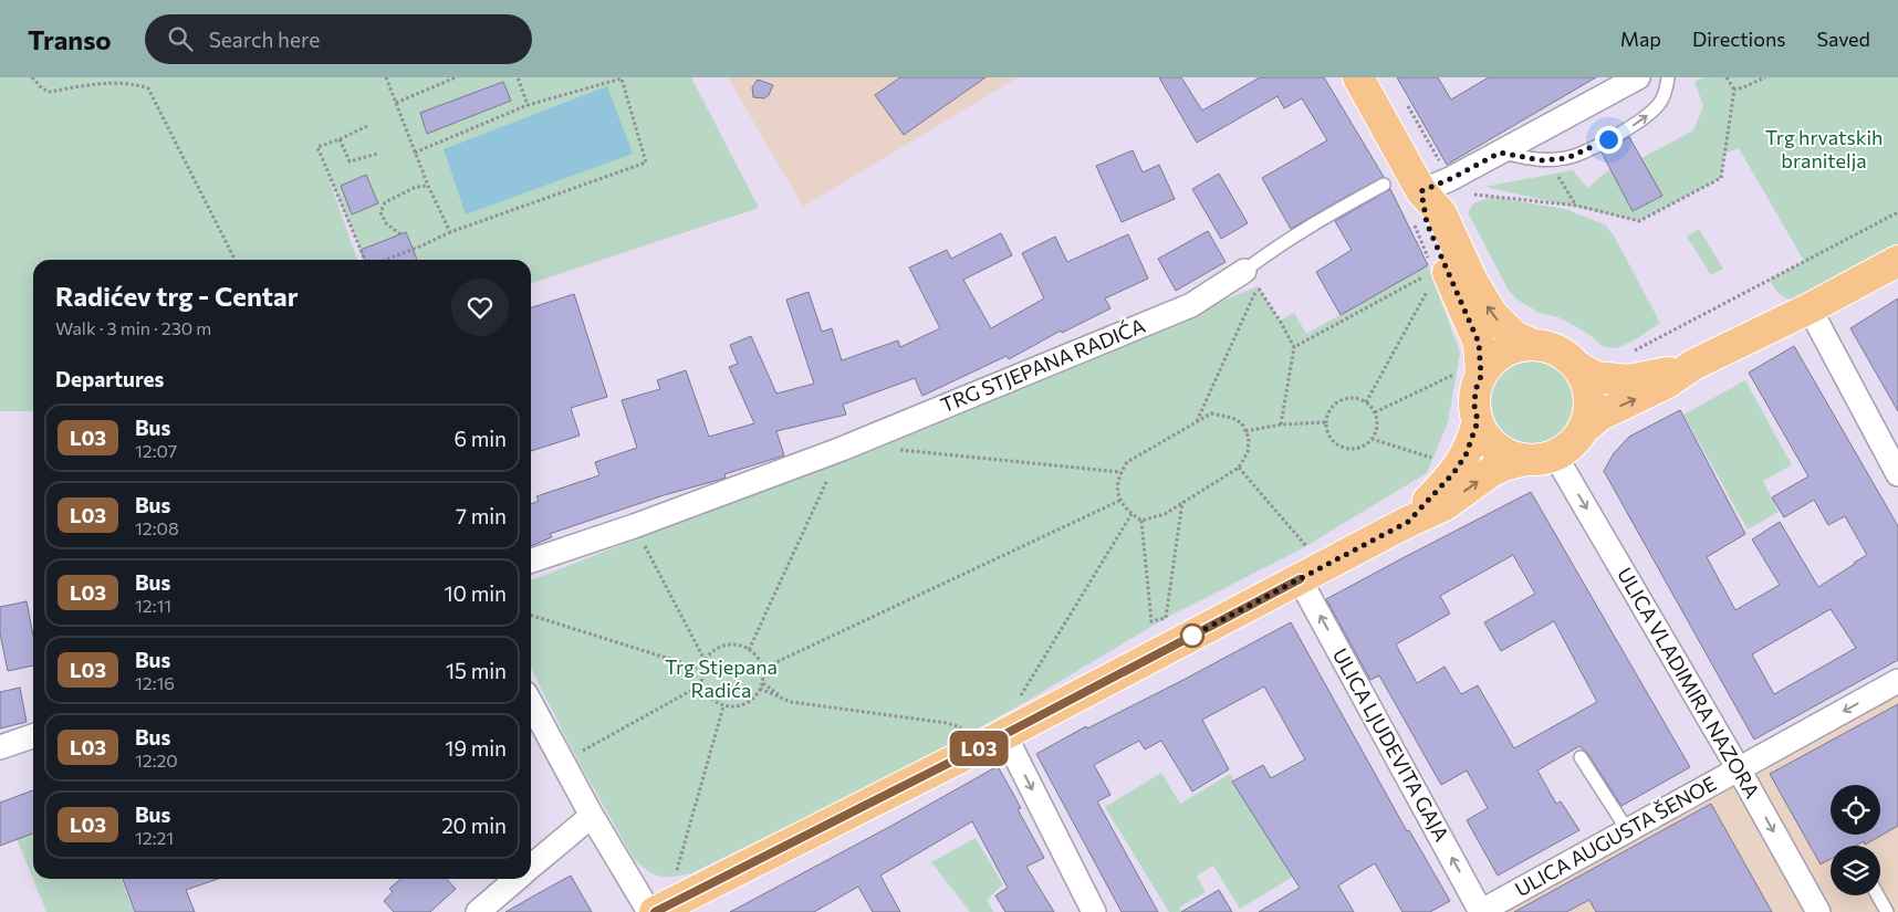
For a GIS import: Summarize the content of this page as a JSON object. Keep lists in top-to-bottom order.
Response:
{
  "streets": {
    "street": [
      "TRG STJEPANA RADIĆA",
      "ULICA VLADIMIRA NAZORA",
      "ULICA LJUDEVITA GAJA",
      "ULICA AUGUSTA ŠENOE"
    ]
  },
  "crossings": [
    ["ULICA VLADIMIRA NAZORA", "ULICA AUGUSTA ŠENOE"],
    ["ULICA LJUDEVITA GAJA", "ULICA AUGUSTA ŠENOE"]
  ],
  "one_way": ["ULICA VLADIMIRA NAZORA", "ULICA LJUDEVITA GAJA", "ULICA AUGUSTA ŠENOE"],
  "parks": ["Trg hrvatskih branitelja", "Trg Stjepana Radića"],
  "lines": ["bus line L03"],
  "page": {
    "header": "Transo",
    "search": "Search here",
    "nav": ["Map", "Directions", "Saved"],
    "on_map": "L03",
    "heading": [
      ["Radićev trg - Centar", "Walk · 3 min · 230 m"],
      "Departures"
    ],
    "list": [
      {
        "mark": "L03",
        "name": "Bus",
        "note": "12:07",
        "value": "6 min"
      },
      {
        "mark": "L03",
        "name": "Bus",
        "note": "12:08",
        "value": "7 min"
      },
      {
        "mark": "L03",
        "name": "Bus",
        "note": "12:11",
        "value": "10 min"
      },
      {
        "mark": "L03",
        "name": "Bus",
        "note": "12:16",
        "value": "15 min"
      },
      {
        "mark": "L03",
        "name": "Bus",
        "note": "12:20",
        "value": "19 min"
      },
      {
        "mark": "L03",
        "name": "Bus",
        "note": "12:21",
        "value": "20 min"
      }
    ]
  }
}
